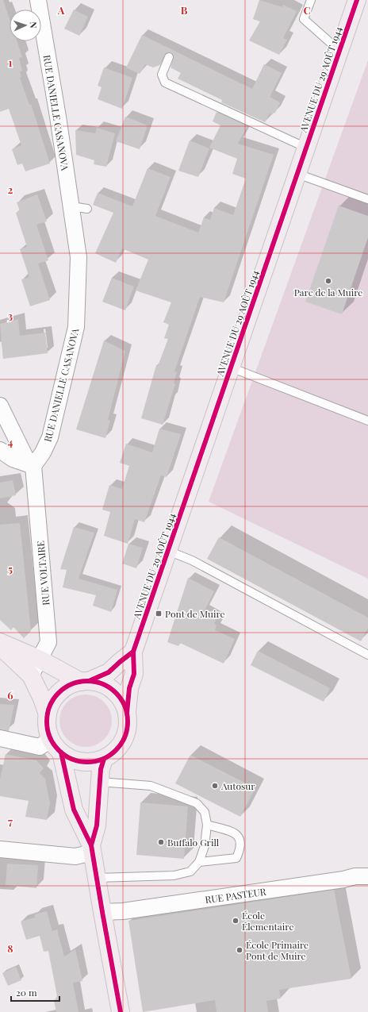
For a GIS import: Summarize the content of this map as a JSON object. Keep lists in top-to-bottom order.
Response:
{
  "streets": {
    "main road": ["AVENUE DU 29 AOÛT 1944"],
    "street": ["RUE DANIELLE CASANOVA", "RUE VOLTAIRE", "RUE PASTEUR"]
  },
  "crossings": [
    ["RUE DANIELLE CASANOVA", "RUE VOLTAIRE"]
  ],
  "places": {
    "other": [
      "Parc de la Muire",
      "Autosur",
      "Buffalo Grill",
      "École Élementaire",
      "École Primaire Pont de Muire"
    ],
    "transit": ["Pont de Muire"]
  },
  "scale_bar": "20 m",
  "north": "right",
  "grid": {
    "columns": ["A", "B", "C"],
    "rows": [
      "1",
      "2",
      "3",
      "4",
      "5",
      "6",
      "7",
      "8"
    ]
  }
}
